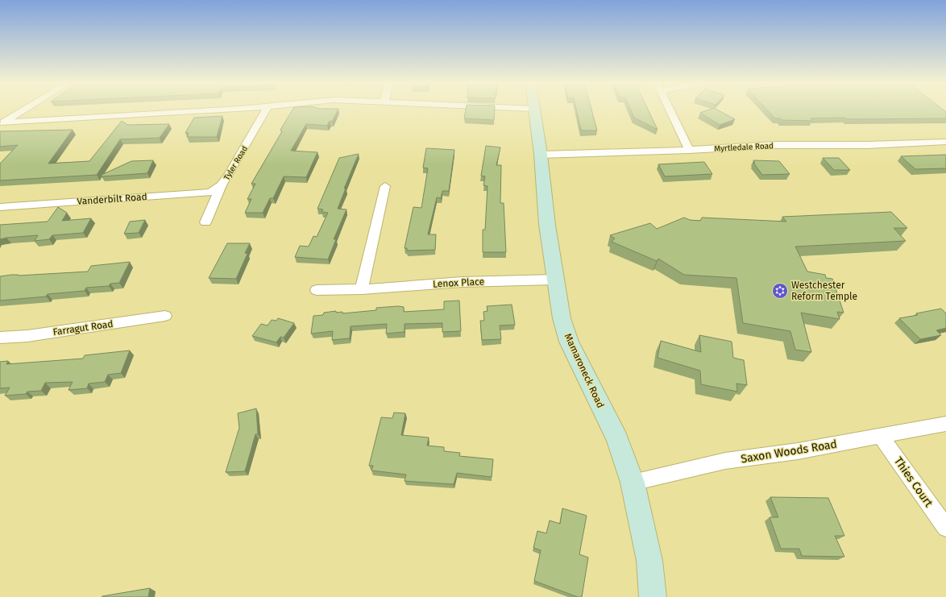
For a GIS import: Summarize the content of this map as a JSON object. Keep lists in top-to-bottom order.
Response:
{
  "streets": {
    "street": [
      "Myrtledale Road",
      "Tyler Road",
      "Vanderbilt Road",
      "Lenox Place",
      "Farragut Road",
      "Mamaroneck Road",
      "Saxon Woods Road",
      "Thies Court"
    ]
  },
  "crossings": [
    ["Myrtledale Road", "Mamaroneck Road"],
    ["Tyler Road", "Vanderbilt Road"],
    ["Lenox Place", "Mamaroneck Road"],
    ["Mamaroneck Road", "Saxon Woods Road"],
    ["Saxon Woods Road", "Thies Court"]
  ],
  "places": {
    "synagogue": ["Westchester Reform Temple"]
  }
}
